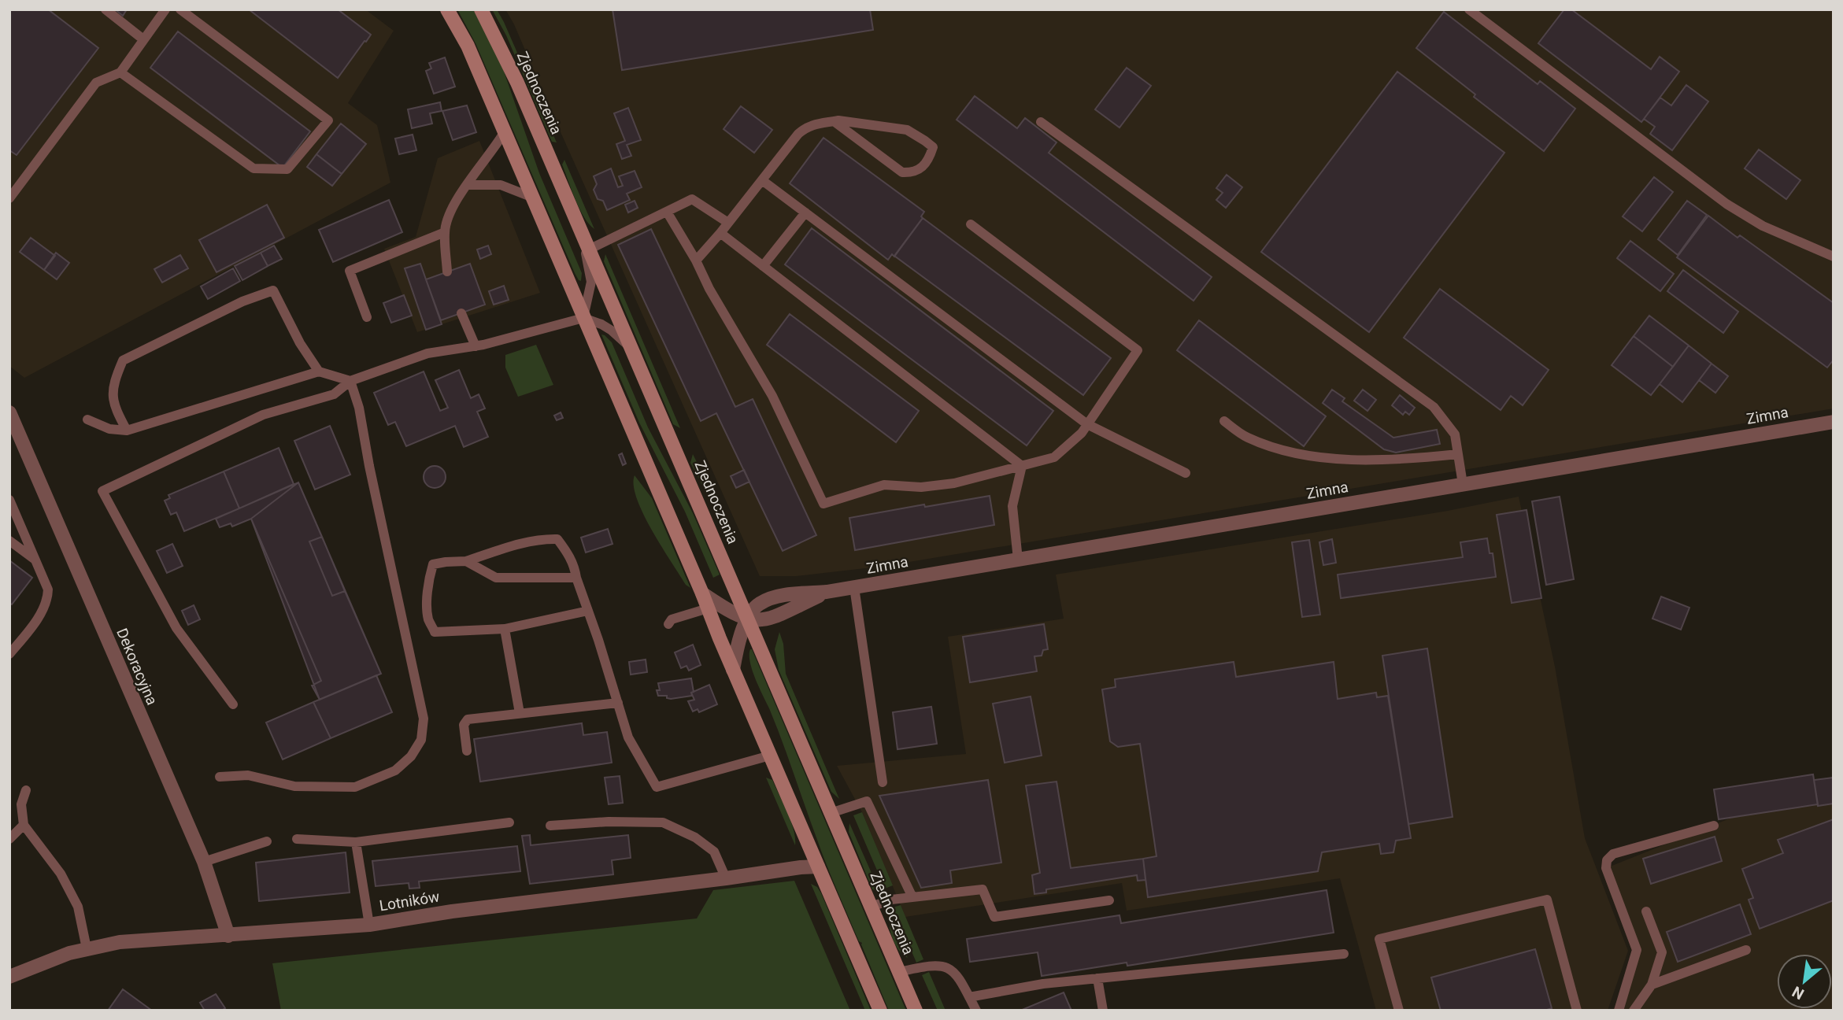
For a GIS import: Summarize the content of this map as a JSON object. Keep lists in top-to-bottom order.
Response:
{
  "streets": {
    "main road": ["Zjednoczenia"],
    "street": ["Zimna", "Dekoracyjna", "Lotników"]
  },
  "crossings": [
    ["Zjednoczenia", "Zimna"],
    ["Dekoracyjna", "Lotników"]
  ],
  "north": "bottom left"
}
